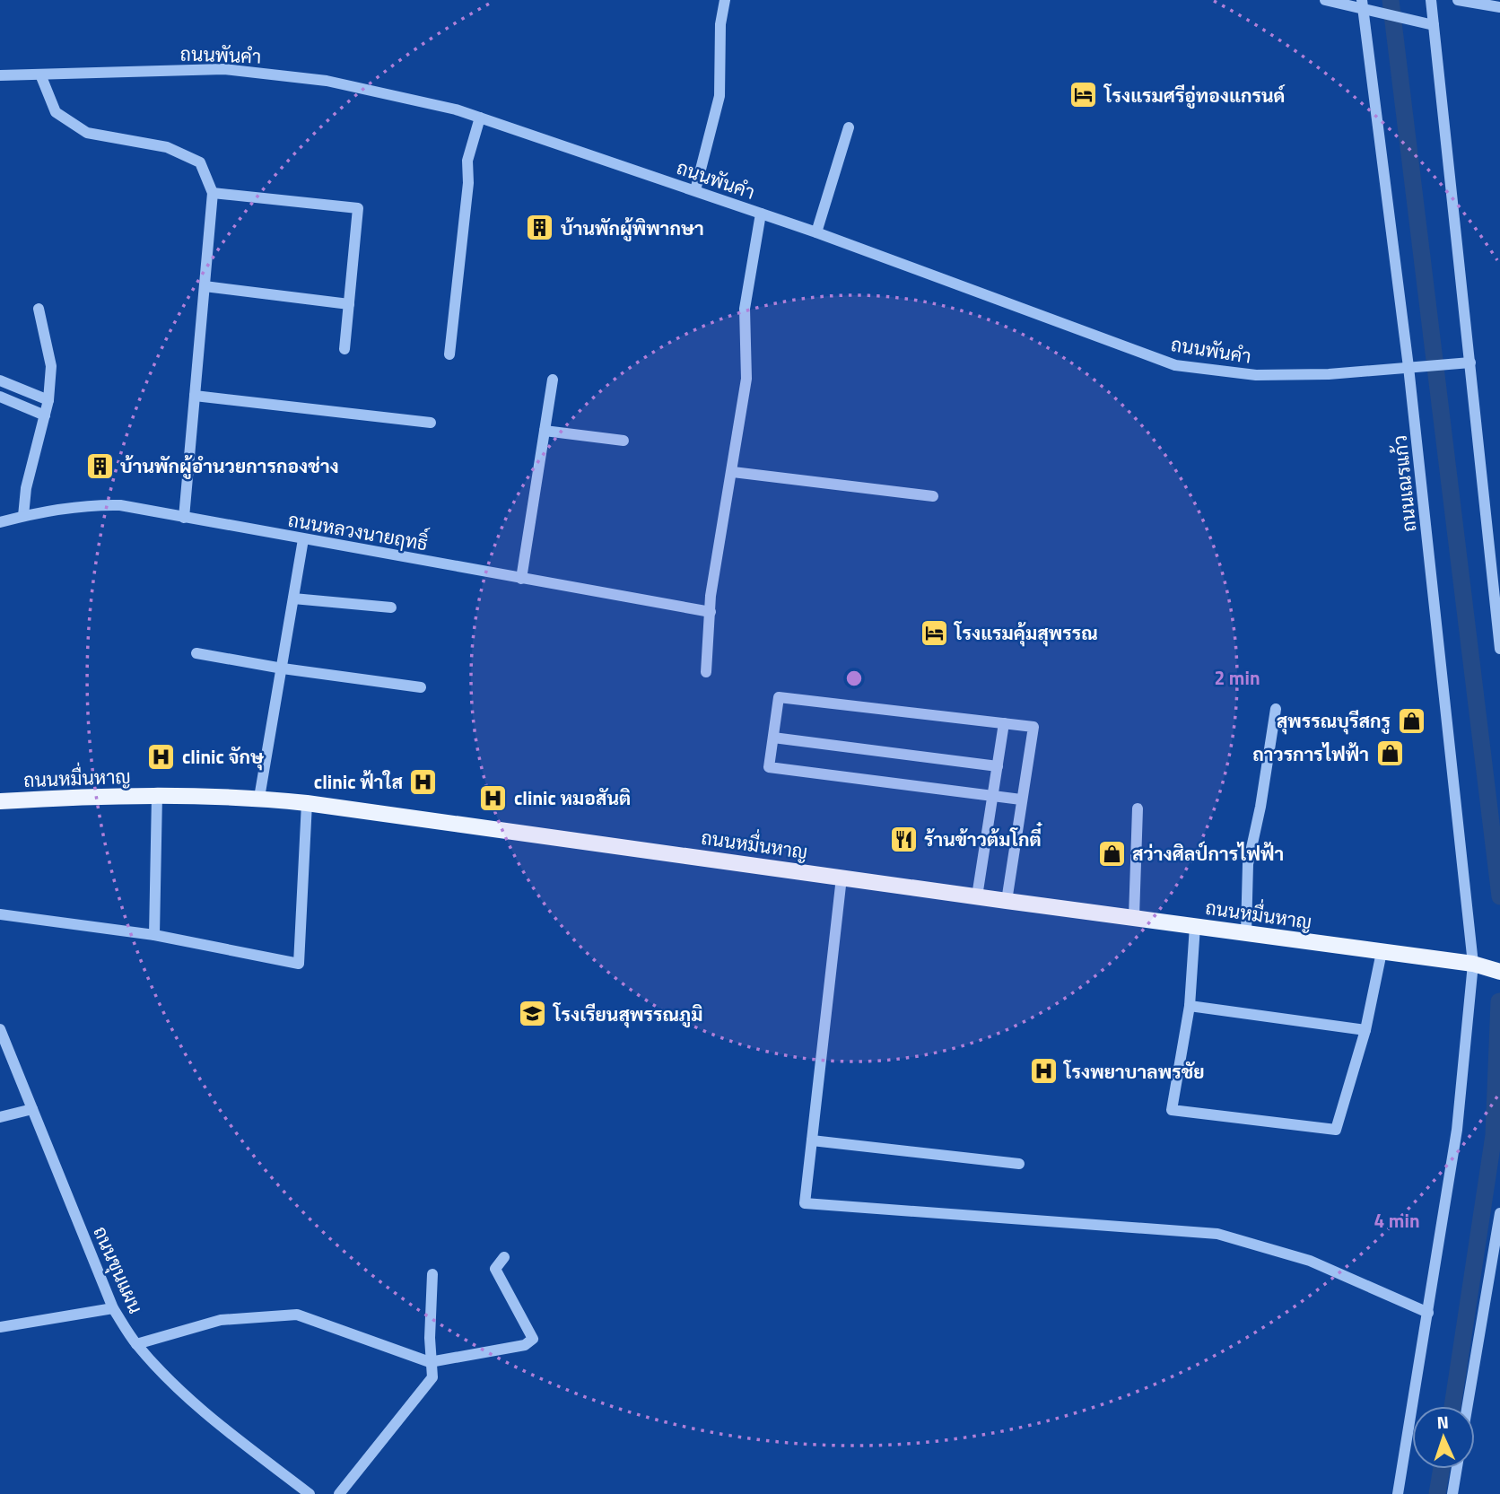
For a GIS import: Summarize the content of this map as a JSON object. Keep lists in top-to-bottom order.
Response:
{
  "streets": {
    "main road": ["ถนนหมื่นหาญ"],
    "street": [
      "ถนนพันคำ",
      "ถนนเณรแก้ว",
      "ถนนหลวงนายฤทธิ์",
      "ถนนขุนแผน"
    ]
  },
  "crossings": [
    ["ถนนพันคำ", "ถนนเณรแก้ว"],
    ["ถนนเณรแก้ว", "ถนนหมื่นหาญ"]
  ],
  "places": {
    "hotel": ["โรงแรมศรีอู่ทองแกรนด์", "โรงแรมคุ้มสุพรรณ"],
    "building": ["บ้านพักผู้พิพากษา", "บ้านพักผู้อำนวยการกองช่าง"],
    "shop": ["สุพรรณบุรีสกรู", "ถาวรการไฟฟ้า", "สว่างศิลป์การไฟฟ้า"],
    "hospital": [
      "clinic จักษุ",
      "clinic ฟ้าใส",
      "clinic หมอสันติ",
      "โรงพยาบาลพรชัย"
    ],
    "restaurant": ["ร้านข้าวต้มโกตี๋"],
    "school or university": ["โรงเรียนสุพรรณภูมิ"]
  },
  "north": "top",
  "rings": ["2 min", "4 min"]
}
